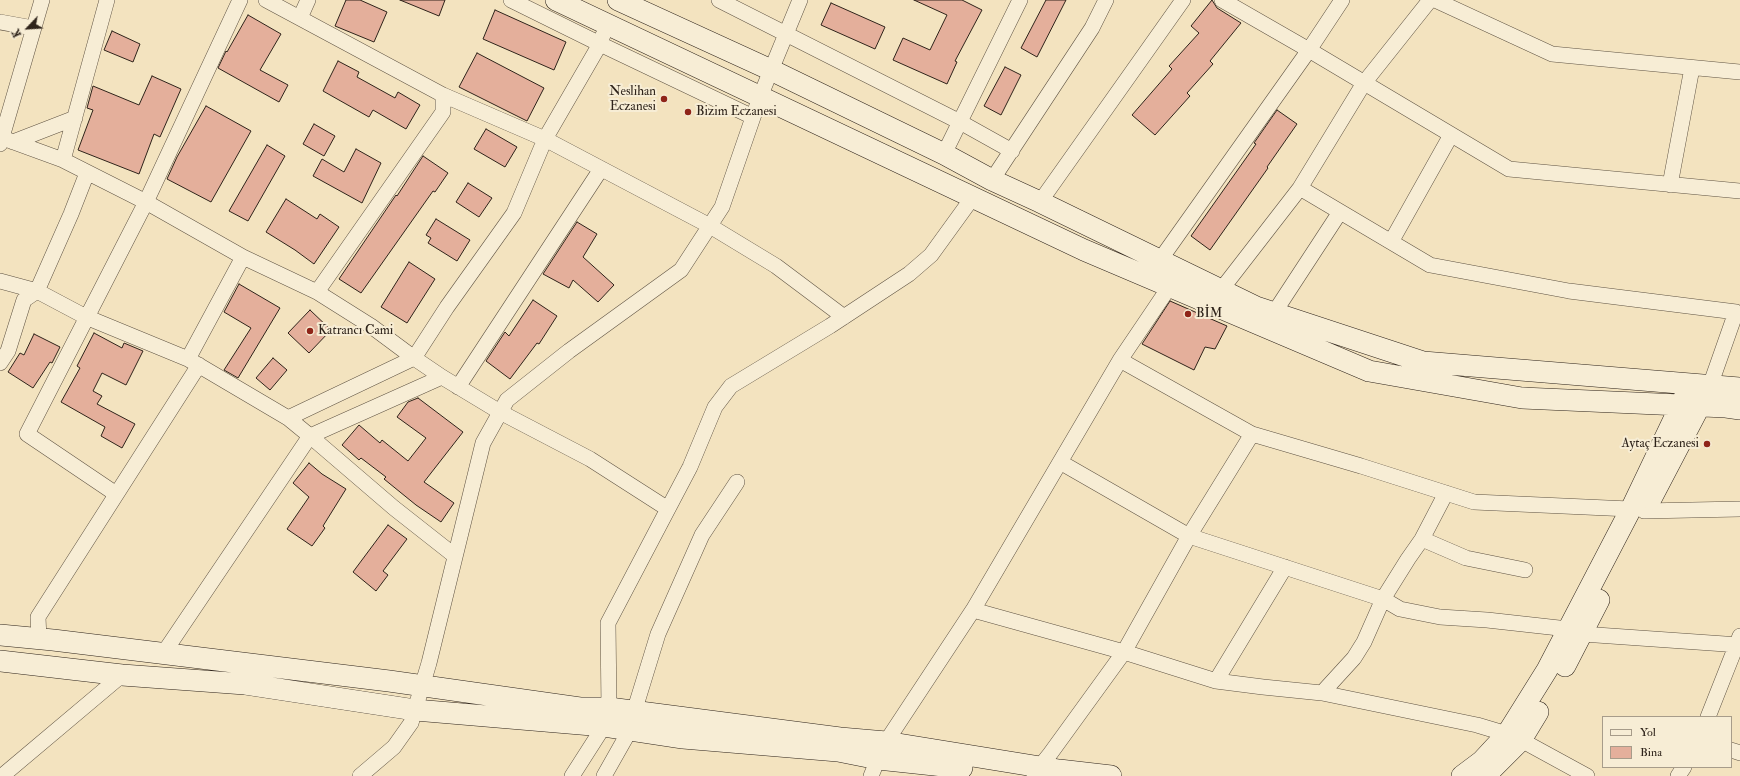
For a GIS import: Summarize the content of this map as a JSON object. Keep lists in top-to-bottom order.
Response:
{
  "places": [
    "Neslihan Eczanesi",
    "Bizim Eczanesi",
    "BİM",
    "Katrancı Cami",
    "Aytaç Eczanesi"
  ],
  "legend": ["Yol", "Bina"],
  "north": "bottom left"
}
